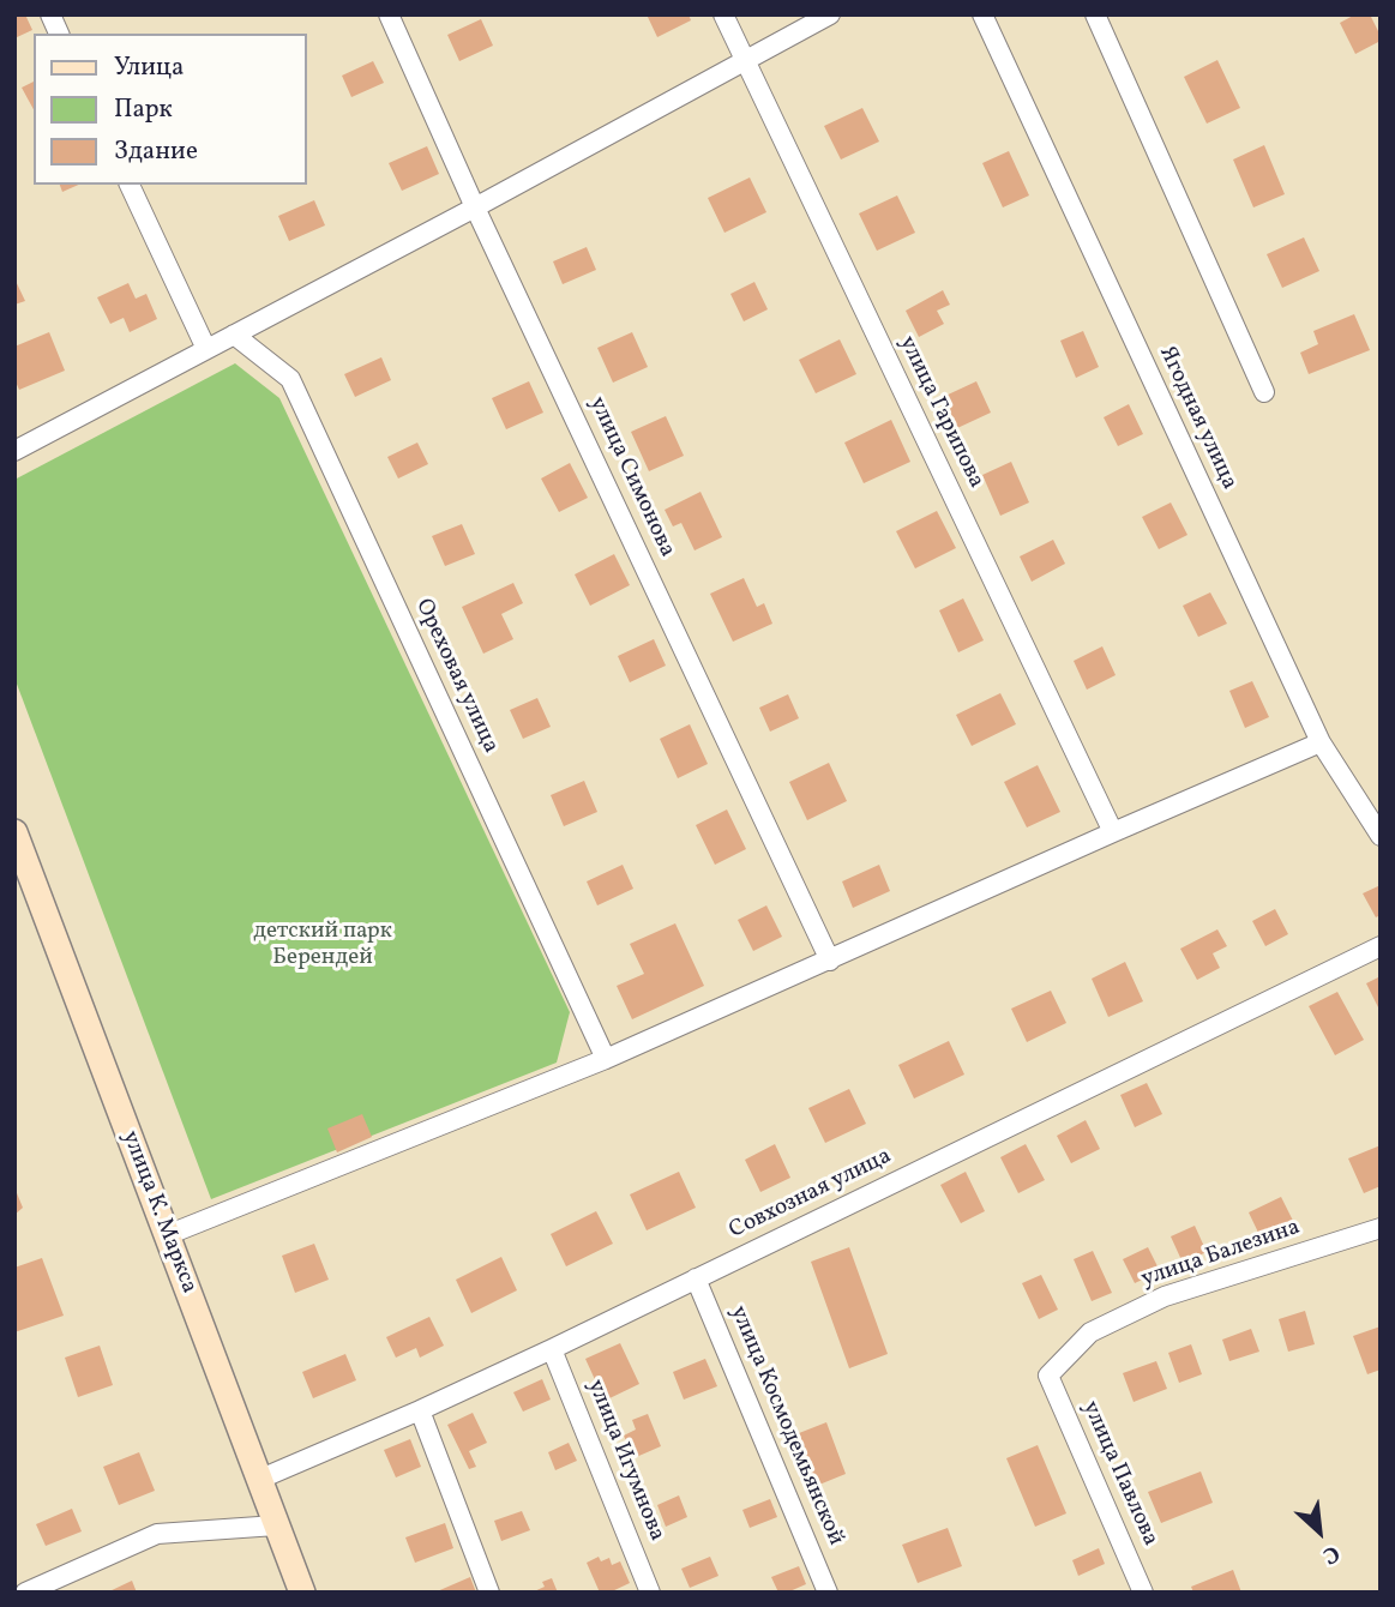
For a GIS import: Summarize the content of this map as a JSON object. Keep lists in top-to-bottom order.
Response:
{
  "streets": {
    "main road": ["улица К. Маркса"],
    "street": [
      "улица Гарипова",
      "Ягодная улица",
      "улица Симонова",
      "Ореховая улица",
      "Совхозная улица",
      "улица Балезина",
      "улица Космодемьянской",
      "улица Игумнова",
      "улица Павлова"
    ]
  },
  "crossings": [
    ["Совхозная улица", "улица К. Маркса"],
    ["Совхозная улица", "улица Космодемьянской"],
    ["Совхозная улица", "улица Игумнова"],
    ["улица Балезина", "улица Павлова"]
  ],
  "parks": ["детский парк Берендей"],
  "legend": ["Улица", "Парк", "Здание"],
  "north": "bottom right"
}
